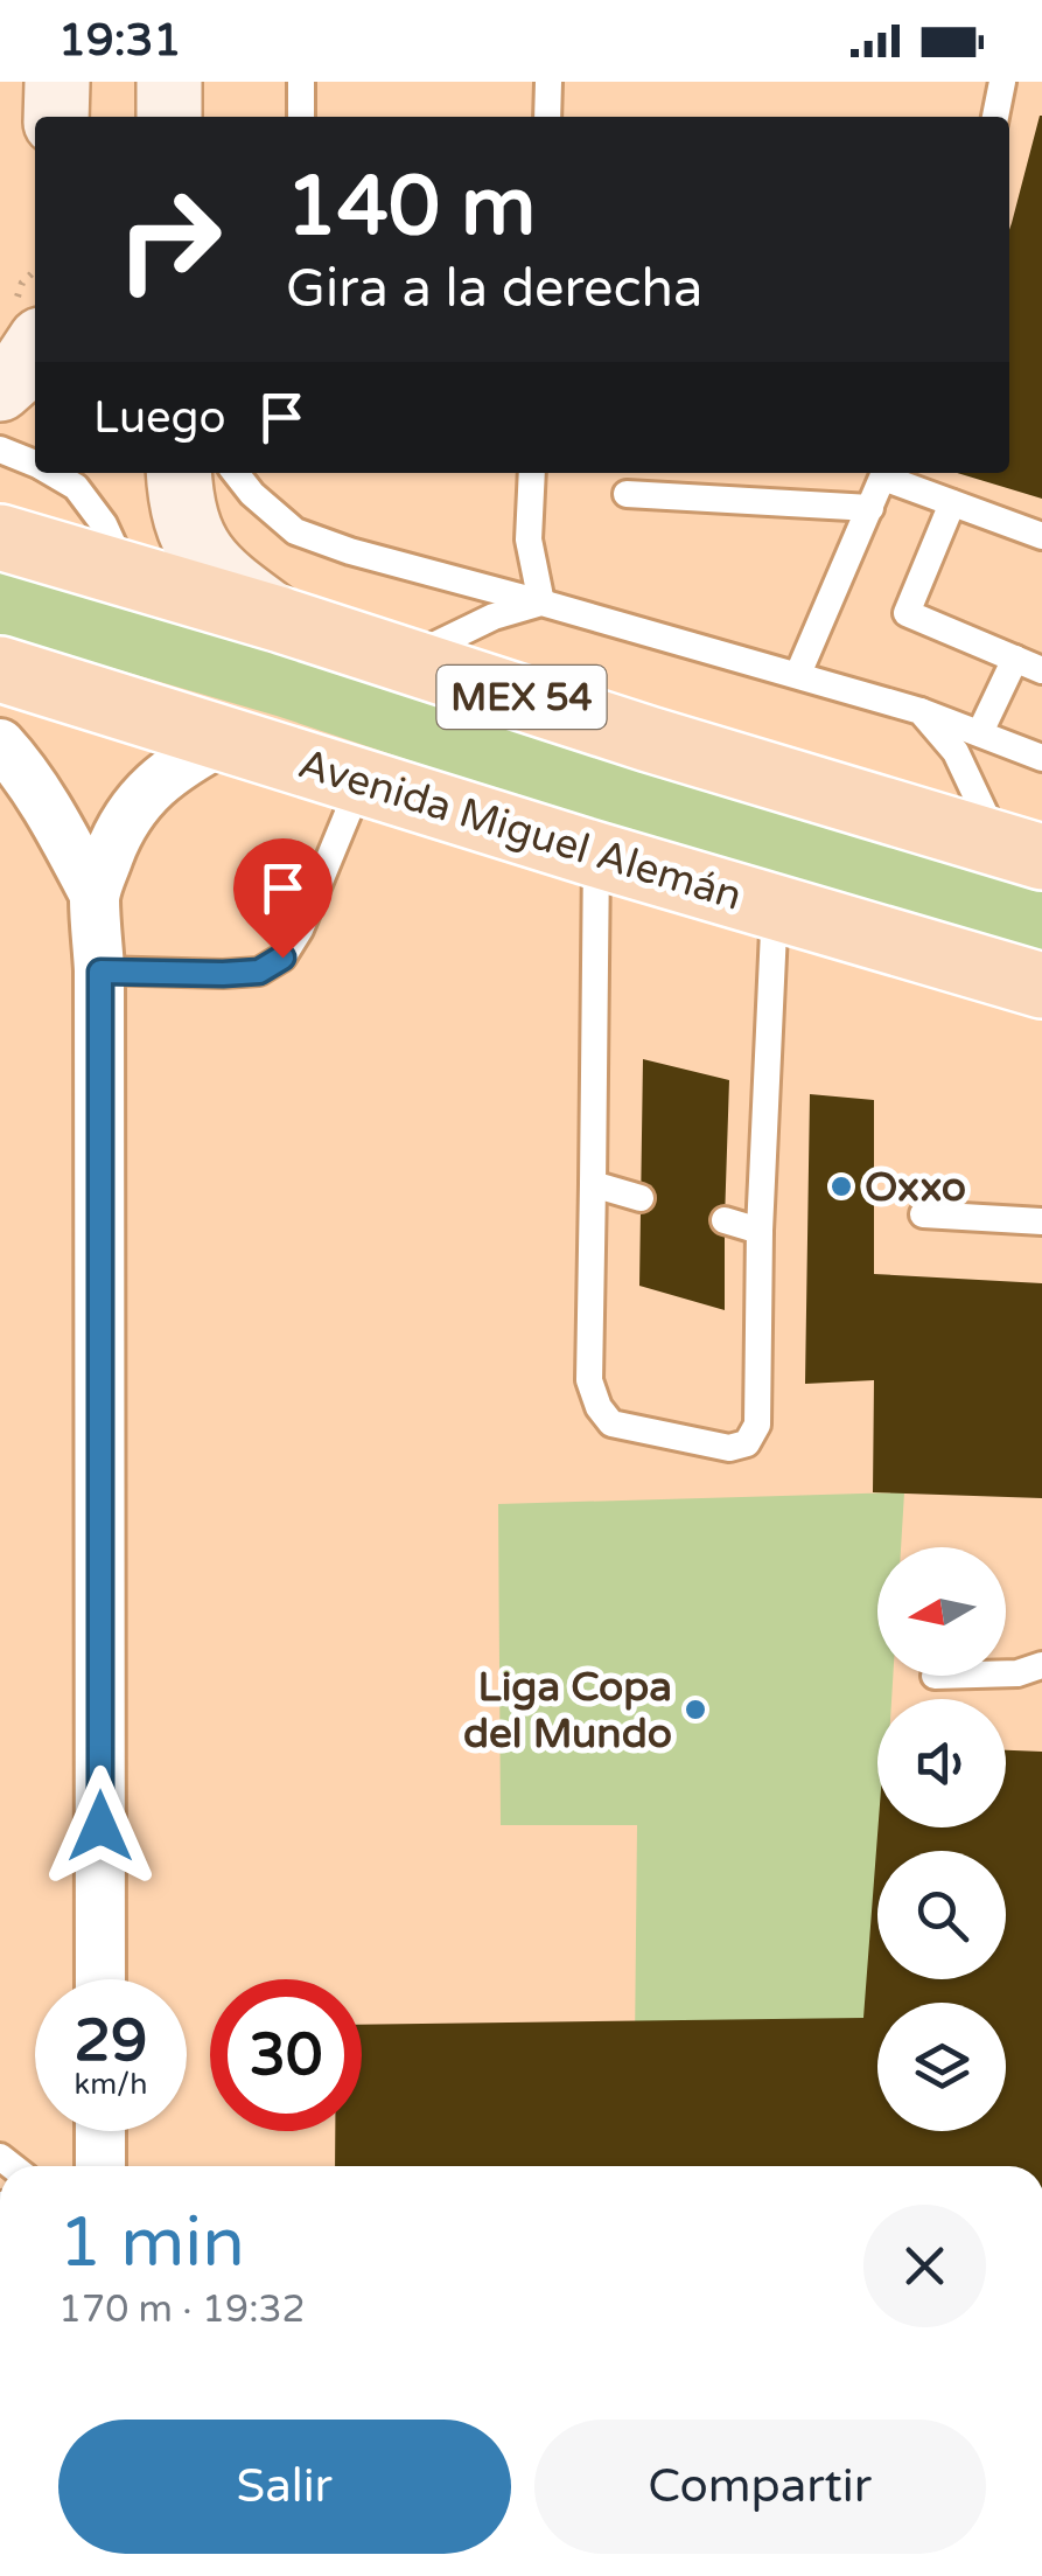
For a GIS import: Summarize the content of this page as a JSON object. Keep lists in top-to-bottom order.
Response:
{
  "streets": {
    "highway": ["MEX 54", "Avenida Miguel Alemán"]
  },
  "places": ["Oxxo", "Liga Copa del Mundo"],
  "north": "left",
  "page": {
    "status": "19:31",
    "turn": ["140 m", "Gira a la derecha"],
    "then": "Luego",
    "speed": "29 km/h",
    "limit": "30",
    "heading": ["1 min", "170 m · 19:32"],
    "buttons": ["Salir", "Compartir"]
  }
}
